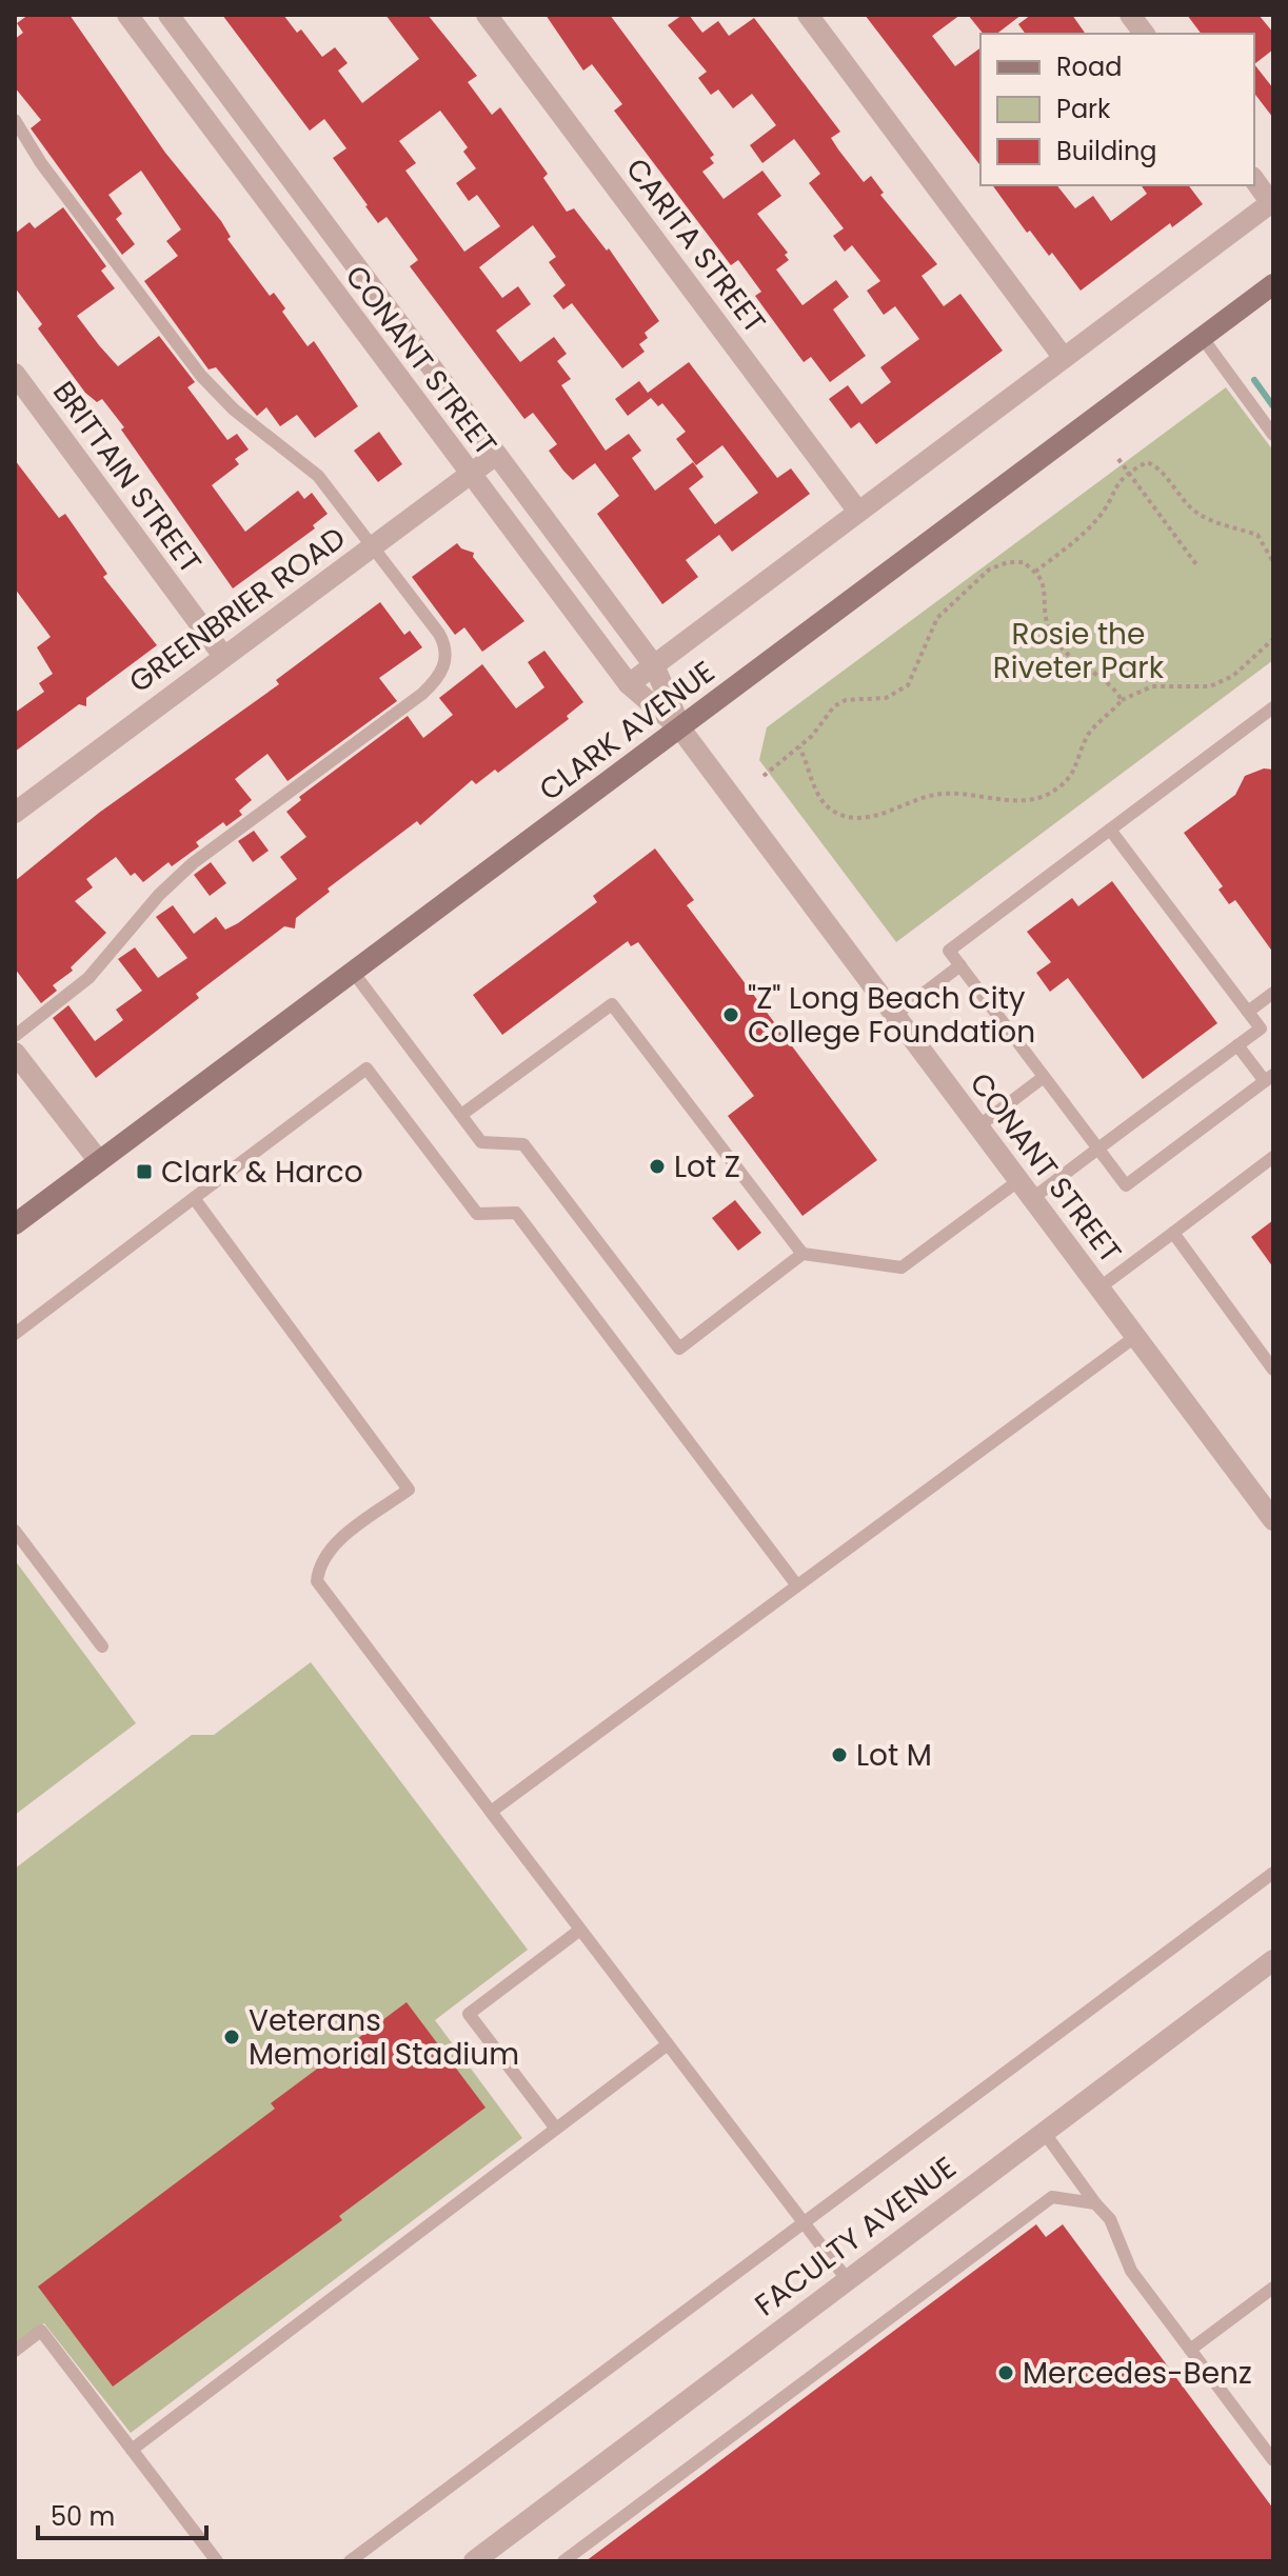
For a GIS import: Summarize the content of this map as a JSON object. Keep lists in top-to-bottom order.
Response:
{
  "streets": {
    "main road": ["CLARK AVENUE"],
    "street": [
      "CARITA STREET",
      "CONANT STREET",
      "BRITTAIN STREET",
      "GREENBRIER ROAD",
      "FACULTY AVENUE"
    ]
  },
  "crossings": [
    ["CARITA STREET", "CLARK AVENUE"],
    ["CONANT STREET", "GREENBRIER ROAD"],
    ["CONANT STREET", "CLARK AVENUE"],
    ["BRITTAIN STREET", "GREENBRIER ROAD"]
  ],
  "parks": ["Rosie the Riveter Park"],
  "places": {
    "other": [
      "\"Z\" Long Beach City College Foundation",
      "Lot Z",
      "Lot M",
      "Veterans Memorial Stadium",
      "Mercedes-Benz"
    ],
    "transit": ["Clark & Harco"]
  },
  "legend": ["Road", "Park", "Building"],
  "scale_bar": "50 m"
}
